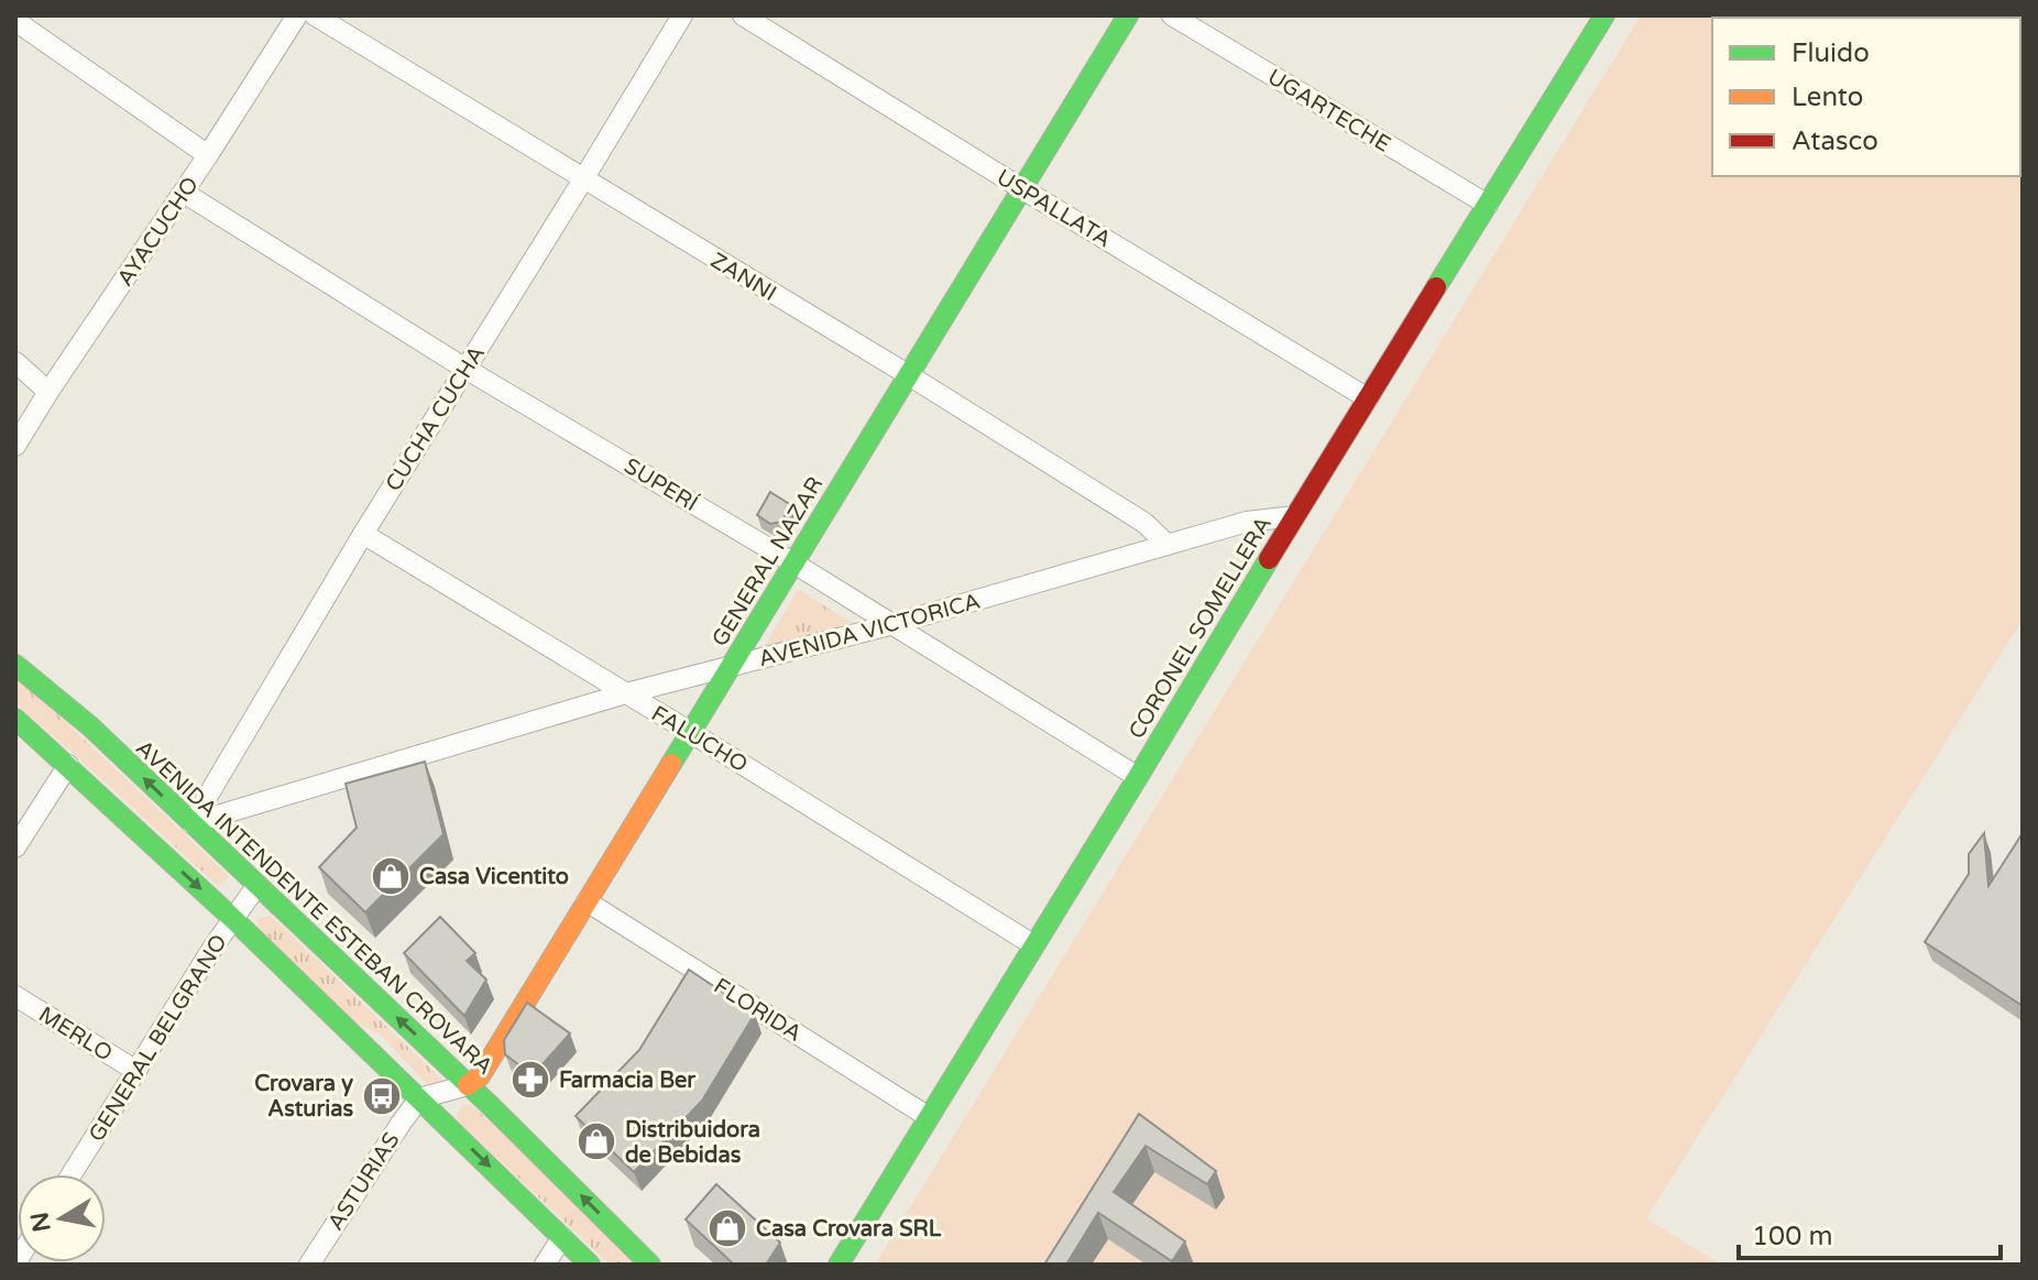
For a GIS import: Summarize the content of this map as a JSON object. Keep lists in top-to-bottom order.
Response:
{
  "streets": {
    "street": [
      "UGARTECHE",
      "USPALLATA",
      "AYACUCHO",
      "ZANNI",
      "CUCHA CUCHA",
      "SUPERÍ",
      "GENERAL NAZAR",
      "CORONEL SOMELLERA",
      "AVENIDA VICTORICA",
      "FALUCHO",
      "AVENIDA INTENDENTE ESTEBAN CROVARA",
      "FLORIDA",
      "MERLO",
      "GENERAL BELGRANO",
      "ASTURIAS"
    ]
  },
  "crossings": [
    ["UGARTECHE", "CORONEL SOMELLERA"],
    ["USPALLATA", "GENERAL NAZAR"],
    ["USPALLATA", "CORONEL SOMELLERA"],
    ["AYACUCHO", "SUPERÍ"],
    ["ZANNI", "CUCHA CUCHA"],
    ["ZANNI", "GENERAL NAZAR"],
    ["ZANNI", "AVENIDA VICTORICA"],
    ["CUCHA CUCHA", "SUPERÍ"],
    ["CUCHA CUCHA", "AVENIDA VICTORICA"],
    ["CUCHA CUCHA", "FALUCHO"],
    ["CUCHA CUCHA", "AVENIDA INTENDENTE ESTEBAN CROVARA"],
    ["SUPERÍ", "GENERAL NAZAR"],
    ["SUPERÍ", "CORONEL SOMELLERA"],
    ["SUPERÍ", "AVENIDA VICTORICA"],
    ["GENERAL NAZAR", "AVENIDA VICTORICA"],
    ["GENERAL NAZAR", "FALUCHO"],
    ["GENERAL NAZAR", "AVENIDA INTENDENTE ESTEBAN CROVARA"],
    ["GENERAL NAZAR", "FLORIDA"],
    ["CORONEL SOMELLERA", "AVENIDA VICTORICA"],
    ["CORONEL SOMELLERA", "FALUCHO"],
    ["CORONEL SOMELLERA", "FLORIDA"],
    ["AVENIDA VICTORICA", "FALUCHO"],
    ["AVENIDA VICTORICA", "AVENIDA INTENDENTE ESTEBAN CROVARA"],
    ["AVENIDA INTENDENTE ESTEBAN CROVARA", "GENERAL BELGRANO"],
    ["MERLO", "GENERAL BELGRANO"]
  ],
  "places": {
    "shop": ["Casa Vicentito", "Distribuidora de Bebidas", "Casa Crovara SRL"],
    "pharmacy": ["Farmacia Ber"],
    "bus stop": ["Crovara y Asturias"]
  },
  "legend": ["Fluido", "Lento", "Atasco"],
  "scale_bar": "100 m",
  "north": "left"
}
